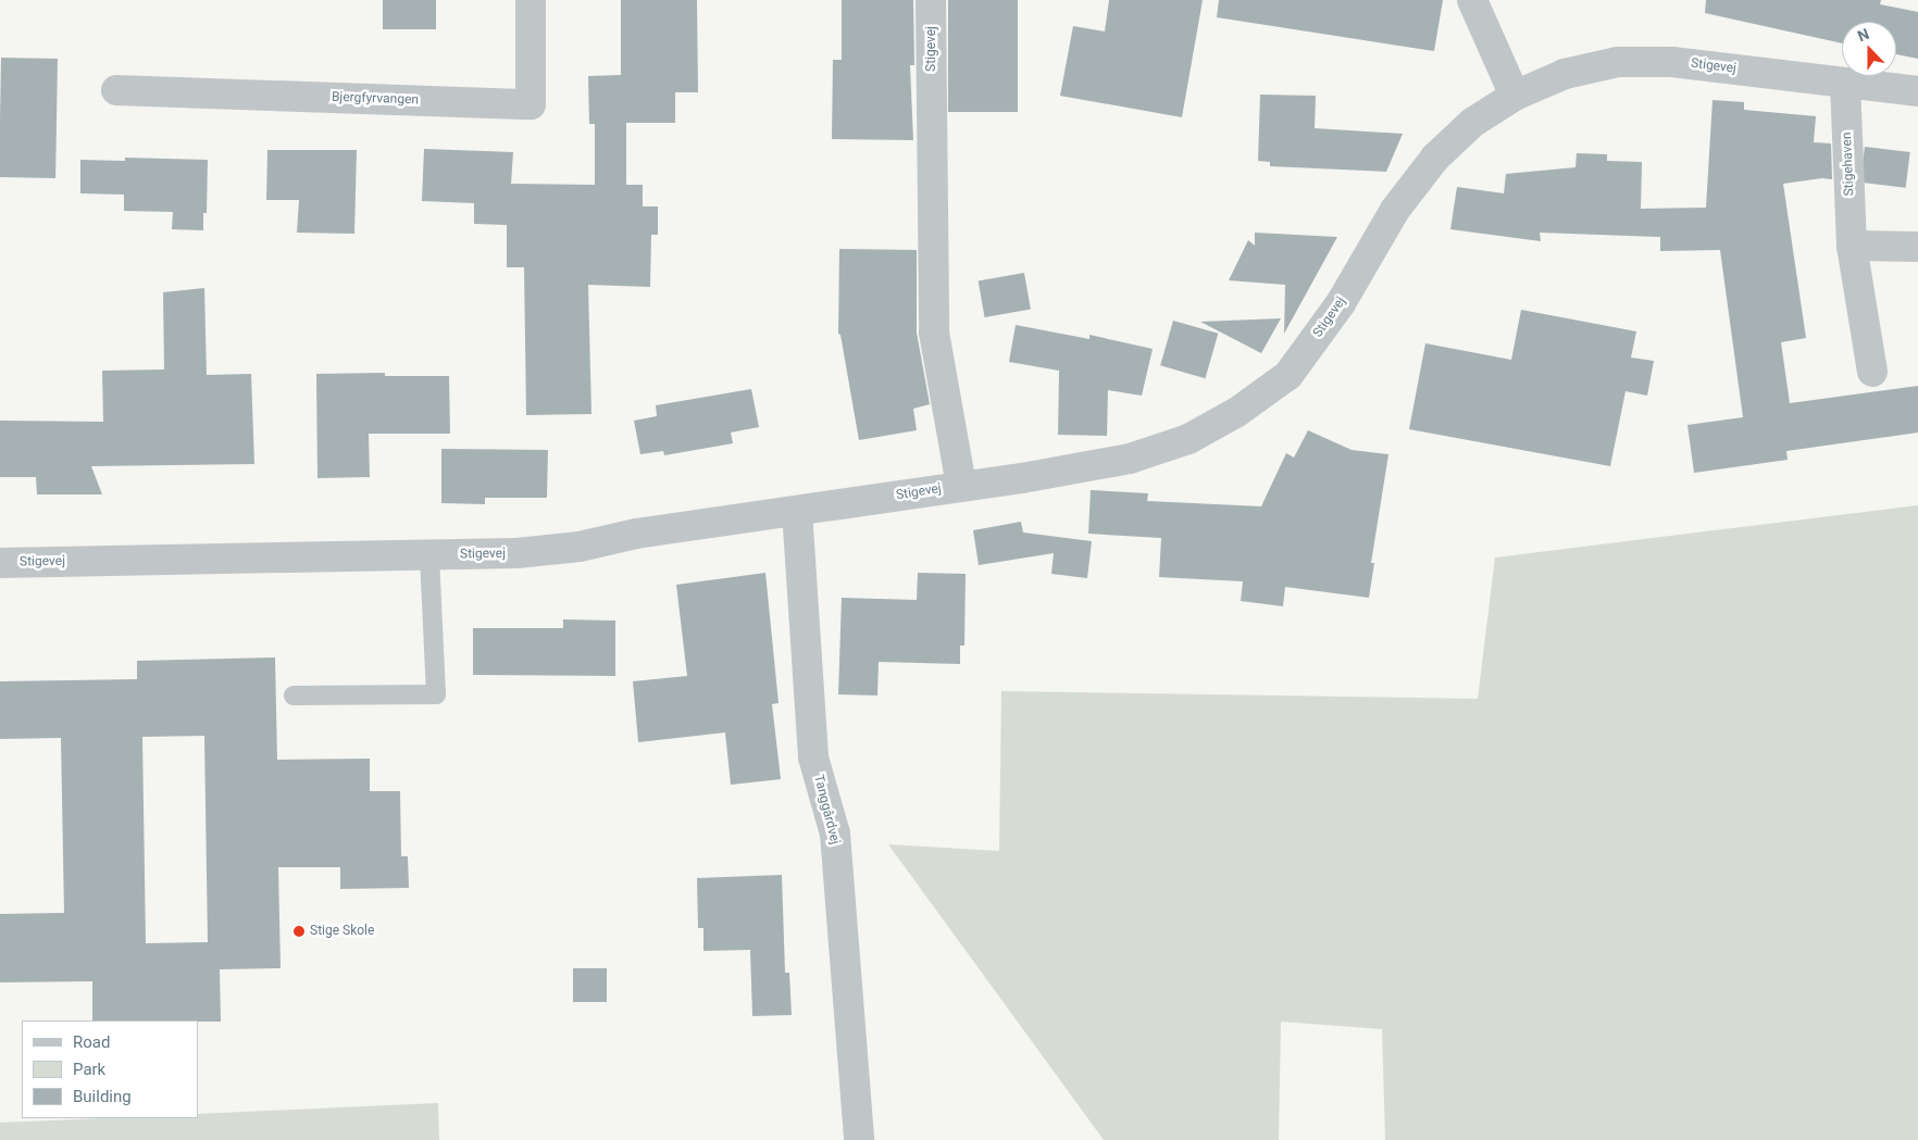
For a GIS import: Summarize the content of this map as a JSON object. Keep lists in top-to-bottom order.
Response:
{
  "streets": {
    "street": [
      "Stigevej",
      "Bjergfyrvangen",
      "Stigehaven",
      "Tanggårdvej"
    ]
  },
  "crossings": [
    ["Stigevej", "Stigehaven"],
    ["Stigevej", "Tanggårdvej"]
  ],
  "places": ["Stige Skole"],
  "legend": ["Road", "Park", "Building"],
  "north": "top"
}
